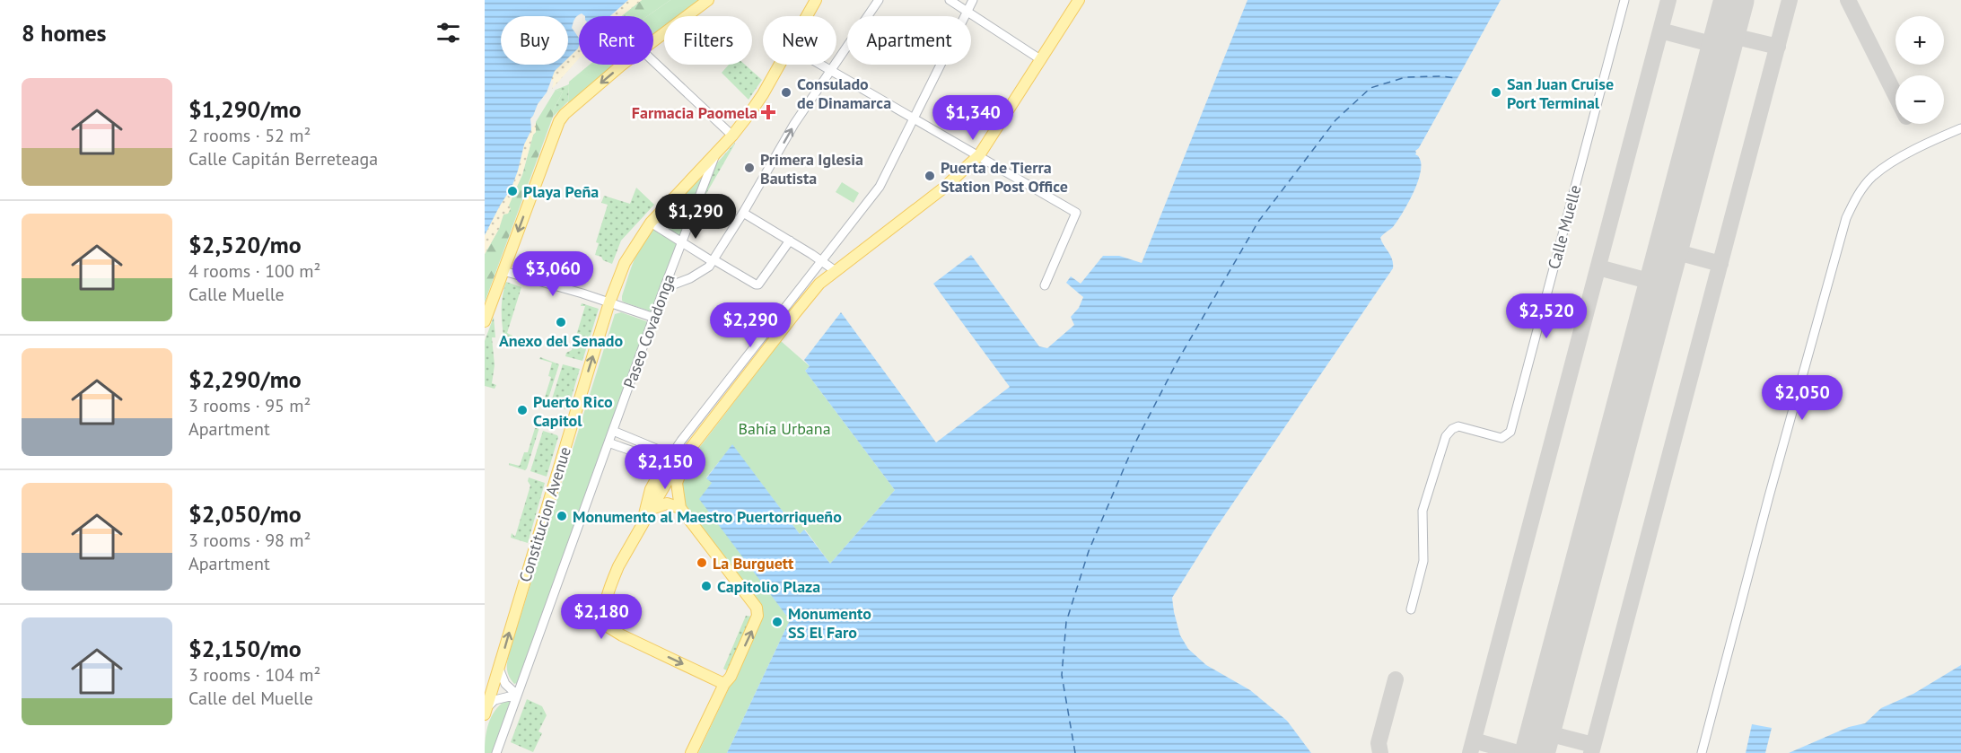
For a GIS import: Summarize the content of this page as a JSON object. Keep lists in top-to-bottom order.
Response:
{
  "streets": {
    "main road": ["Constitucion Avenue"],
    "street": ["Calle Muelle", "Paseo Covadonga"]
  },
  "crossings": [
    ["Paseo Covadonga", "Constitucion Avenue"]
  ],
  "one_way": ["Constitucion Avenue"],
  "parks": ["Bahía Urbana"],
  "places": {
    "other": [
      "Consulado de Dinamarca",
      "San Juan Cruise Port Terminal",
      "Primera Iglesia Bautista",
      "Puerta de Tierra Station Post Office",
      "Playa Peña",
      "Anexo del Senado",
      "Puerto Rico Capitol",
      "Monumento al Maestro Puertorriqueño",
      "La Burguett",
      "Capitolio Plaza",
      "Monumento SS El Faro"
    ],
    "health": ["Farmacia Paomela"]
  },
  "page": {
    "heading": "8 homes",
    "map_buttons": ["+", "−"],
    "chip": [
      "Buy",
      "Rent",
      "Filters",
      "New",
      "Apartment"
    ],
    "list": [
      {
        "name": "$1,290/mo",
        "note": "2 rooms · 52 m² · Calle Capitán Berreteaga"
      },
      {
        "name": "$2,520/mo",
        "note": "4 rooms · 100 m² · Calle Muelle"
      },
      {
        "name": "$2,290/mo",
        "note": "3 rooms · 95 m² · Apartment"
      },
      {
        "name": "$2,050/mo",
        "note": "3 rooms · 98 m² · Apartment"
      },
      {
        "name": "$2,150/mo",
        "note": "3 rooms · 104 m² · Calle del Muelle"
      }
    ],
    "price": [
      "$1,340",
      "$1,290",
      "$3,060",
      "$2,520",
      "$2,290",
      "$2,050",
      "$2,150",
      "$2,180"
    ]
  }
}
